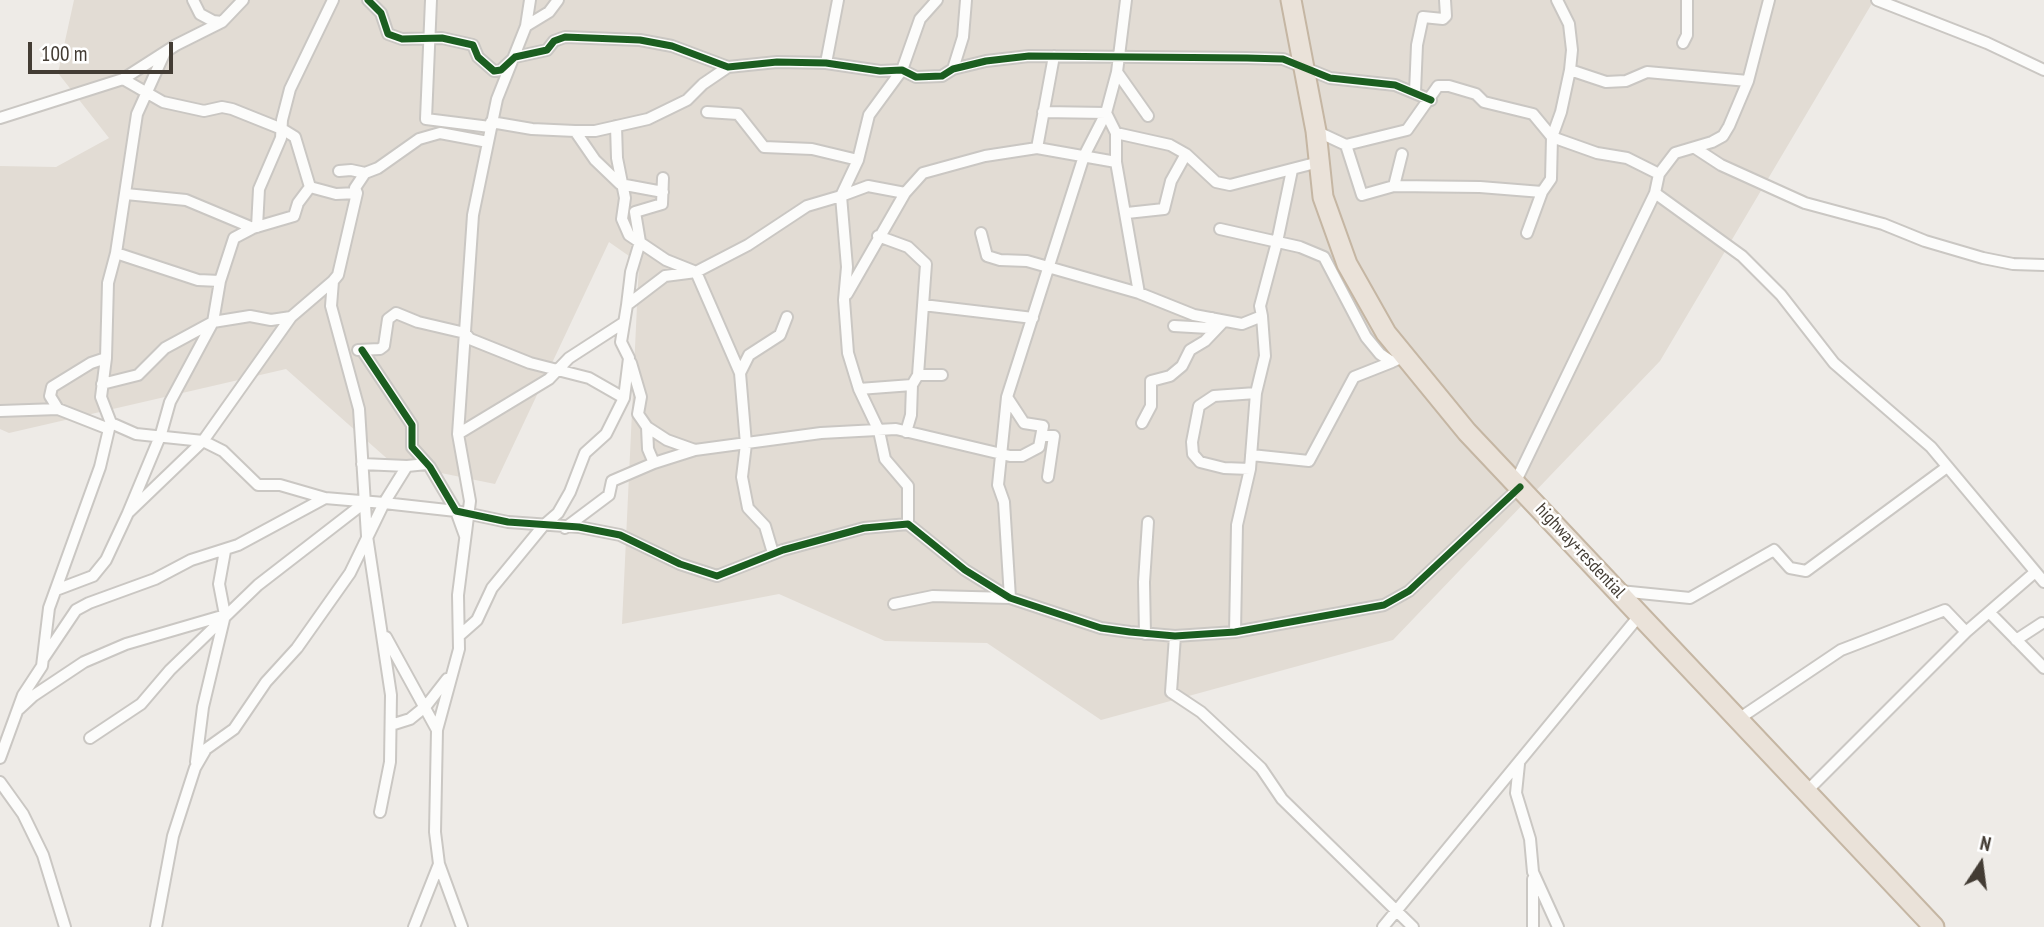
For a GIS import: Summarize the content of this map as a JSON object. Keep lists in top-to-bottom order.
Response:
{
  "streets": {
    "highway": ["highway+resdential"]
  },
  "scale_bar": "100 m",
  "north": "top"
}
